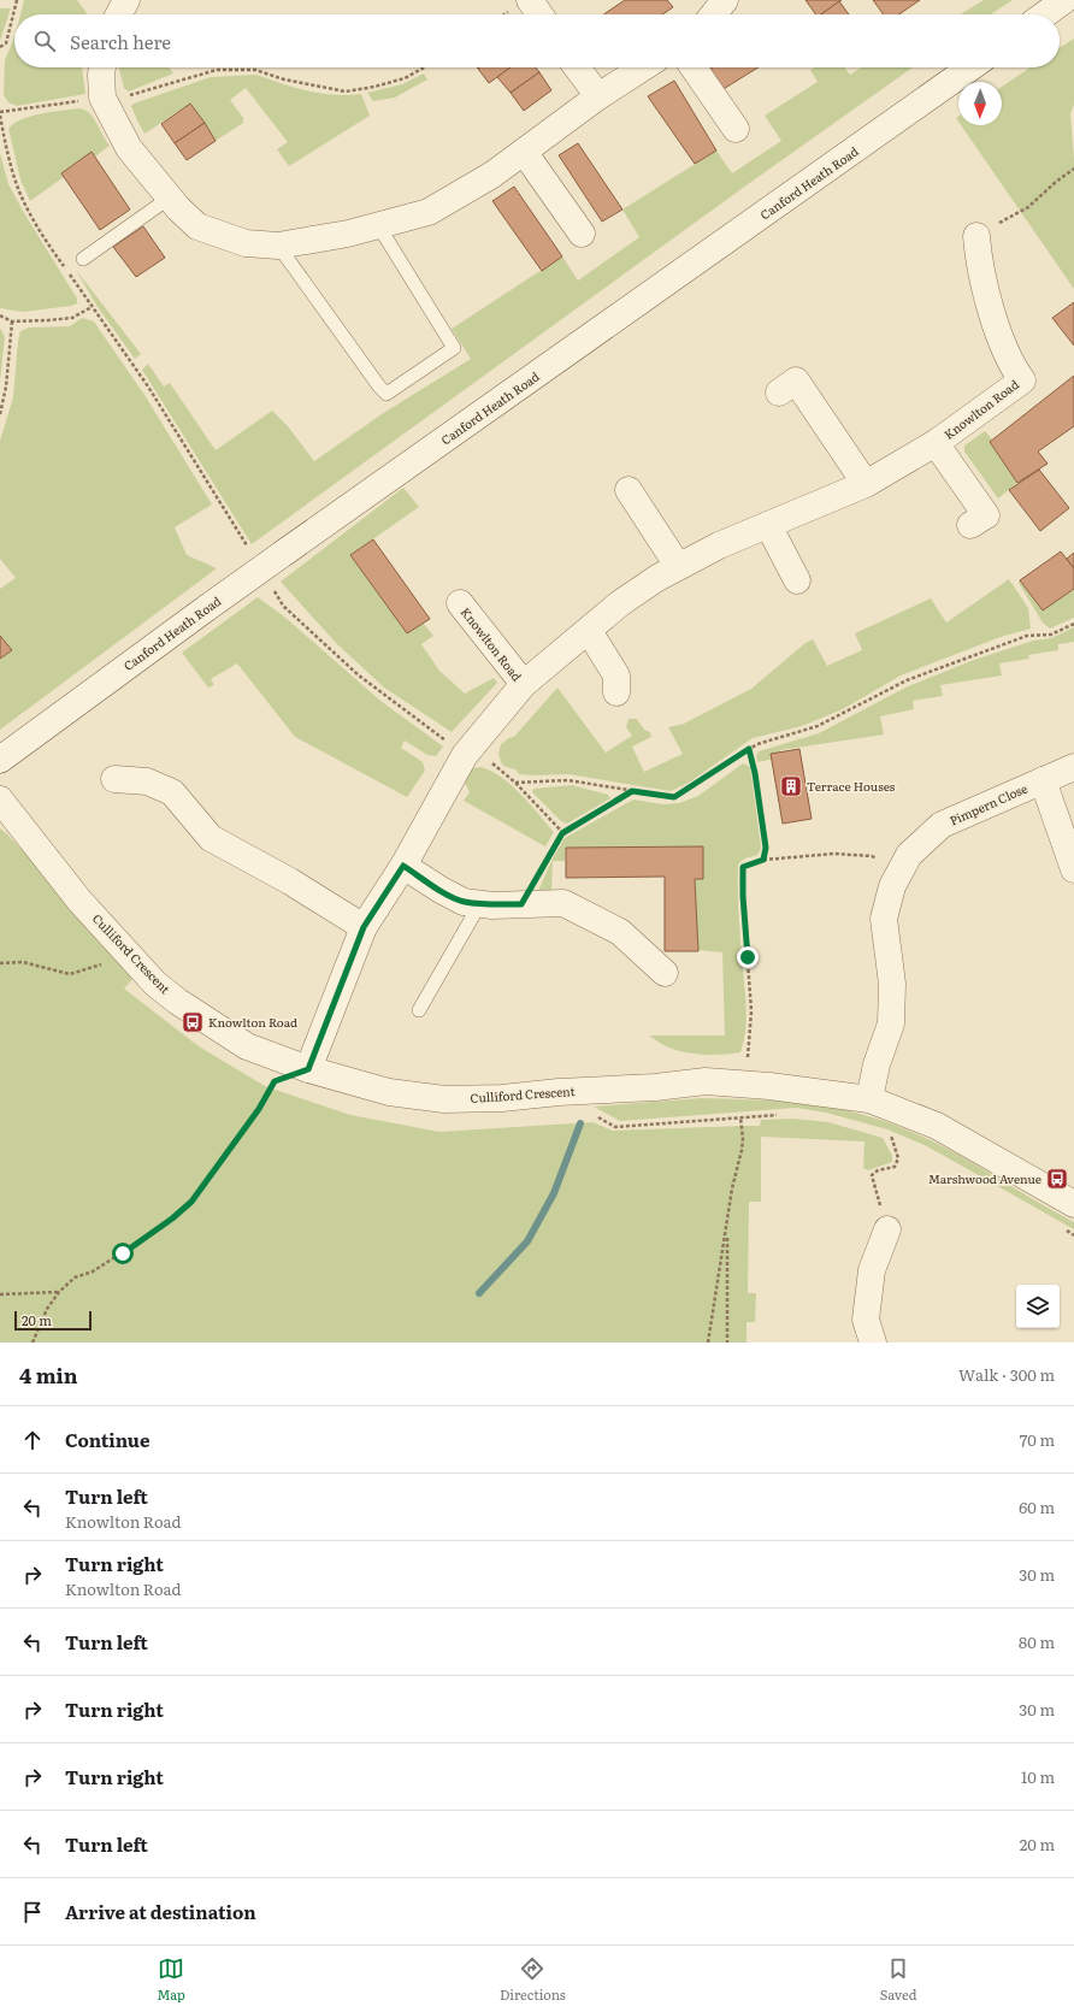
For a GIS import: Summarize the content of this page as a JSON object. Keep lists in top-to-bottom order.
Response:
{
  "streets": {
    "street": [
      "Canford Heath Road",
      "Knowlton Road",
      "Pimpern Close",
      "Culliford Crescent"
    ]
  },
  "crossings": [
    ["Knowlton Road", "Culliford Crescent"],
    ["Pimpern Close", "Culliford Crescent"]
  ],
  "places": {
    "building": ["Terrace Houses"],
    "bus stop": ["Knowlton Road", "Marshwood Avenue"]
  },
  "scale_bar": "20 m",
  "north": "bottom",
  "page": {
    "search": "Search here",
    "scale": "20 m",
    "heading": ["4 min", "Walk · 300 m"],
    "list": [
      ["Continue", "70 m"],
      ["Turn left", "Knowlton Road", "60 m"],
      ["Turn right", "Knowlton Road", "30 m"],
      ["Turn left", "80 m"],
      ["Turn right", "30 m"],
      ["Turn right", "10 m"],
      ["Turn left", "20 m"],
      "Arrive at destination"
    ],
    "nav": ["Map", "Directions", "Saved"]
  }
}
